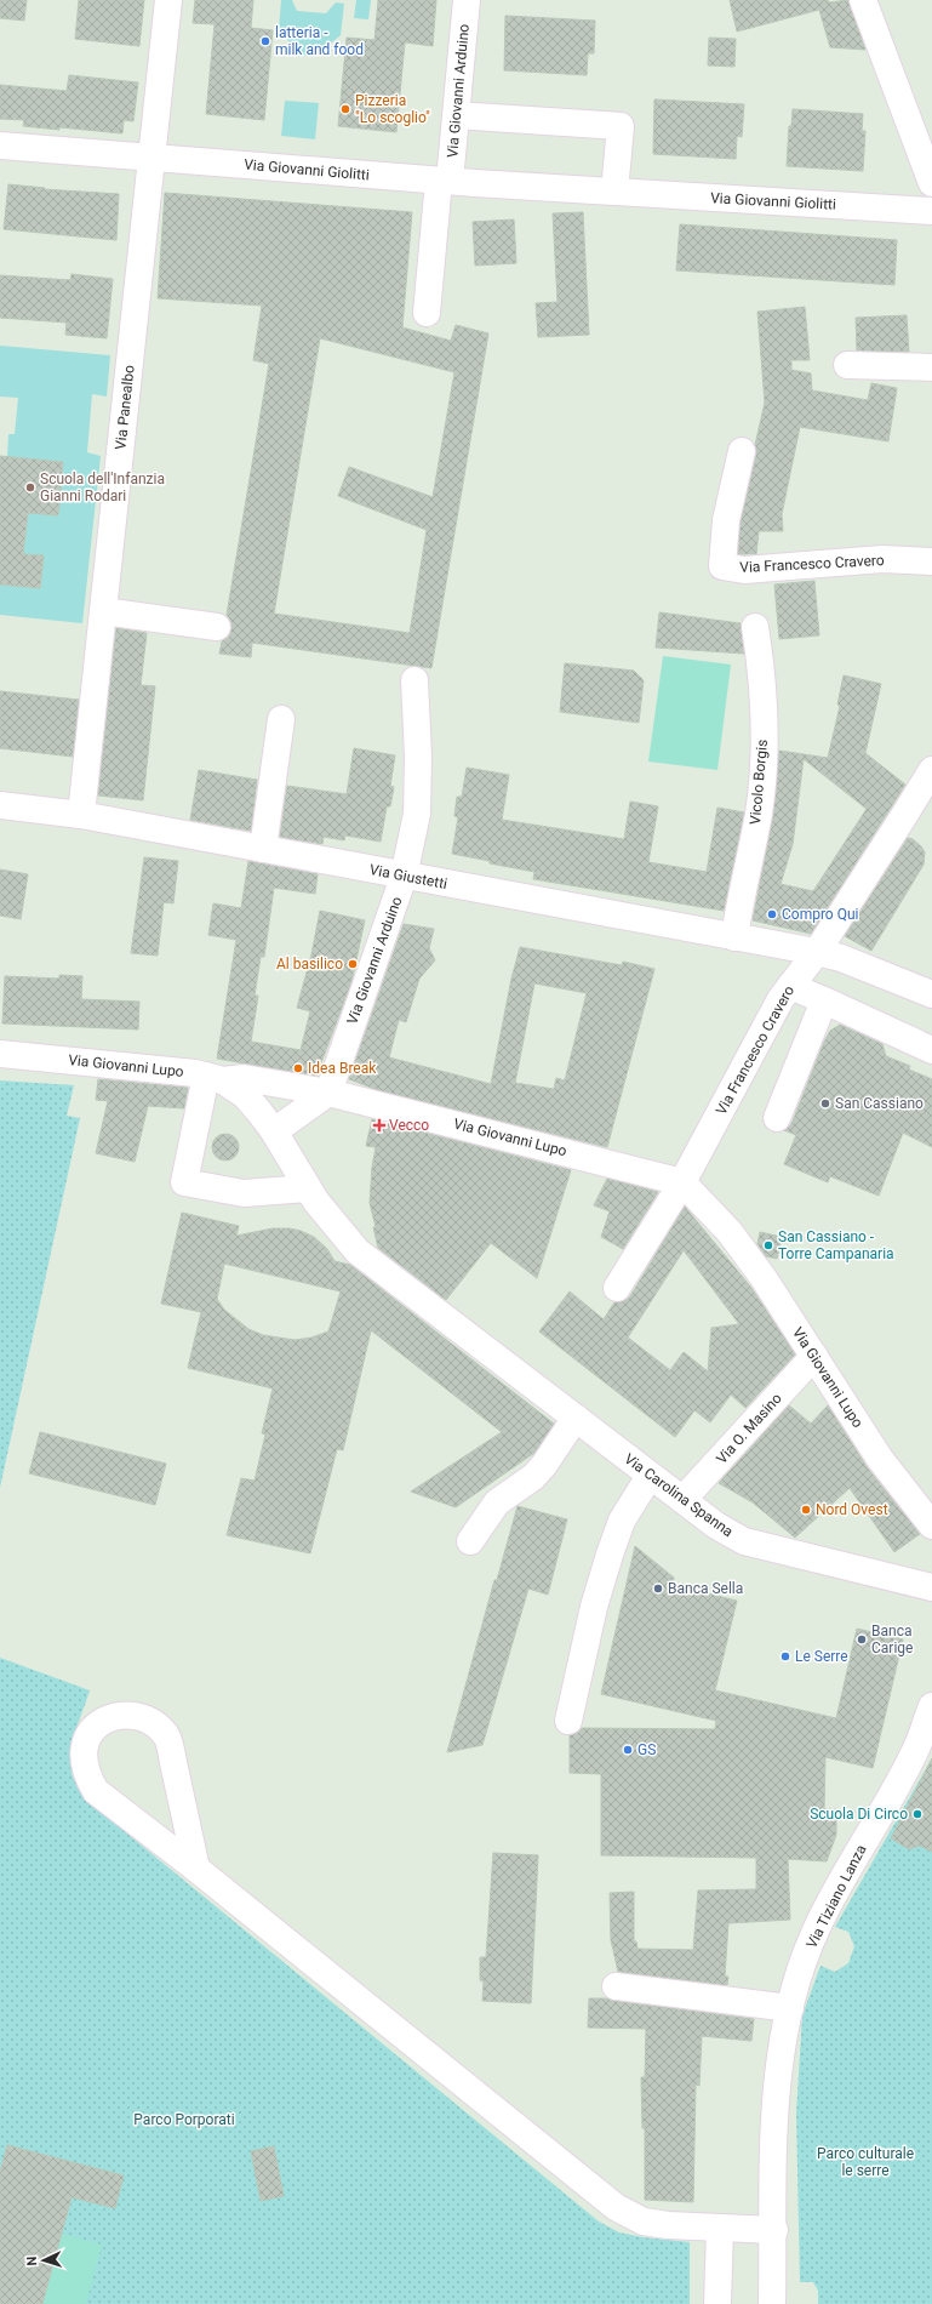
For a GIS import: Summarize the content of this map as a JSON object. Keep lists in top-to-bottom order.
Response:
{
  "streets": {
    "street": [
      "Via Giovanni Arduino",
      "Via Giovanni Giolitti",
      "Via Panealbo",
      "Via Francesco Cravero",
      "Vicolo Borgis",
      "Via Giustetti",
      "Via Giovanni Lupo",
      "Via O. Masino",
      "Via Carolina Spanna",
      "Via Tiziano Lanza"
    ]
  },
  "crossings": [
    ["Via Giovanni Arduino", "Via Giovanni Giolitti"],
    ["Via Giovanni Arduino", "Via Giustetti"],
    ["Via Giovanni Arduino", "Via Giovanni Lupo"],
    ["Via Giovanni Giolitti", "Via Panealbo"],
    ["Via Panealbo", "Via Giustetti"],
    ["Via Francesco Cravero", "Via Giustetti"],
    ["Via Francesco Cravero", "Via Giovanni Lupo"],
    ["Vicolo Borgis", "Via Giustetti"],
    ["Via Giovanni Lupo", "Via O. Masino"],
    ["Via Giovanni Lupo", "Via Carolina Spanna"],
    ["Via O. Masino", "Via Carolina Spanna"]
  ],
  "parks": ["Parco Porporati", "Parco culturale le serre"],
  "places": {
    "other": [
      "latteria - milk and food",
      "Pizzeria \"Lo scoglio\"",
      "Scuola dell'Infanzia Gianni Rodari",
      "Compro Qui",
      "Al basilico",
      "Idea Break",
      "San Cassiano",
      "San Cassiano - Torre Campanaria",
      "Nord Ovest",
      "Banca Sella",
      "Banca Carige",
      "Le Serre",
      "GS",
      "Scuola Di Circo"
    ],
    "health": ["Vecco"]
  },
  "north": "left"
}
